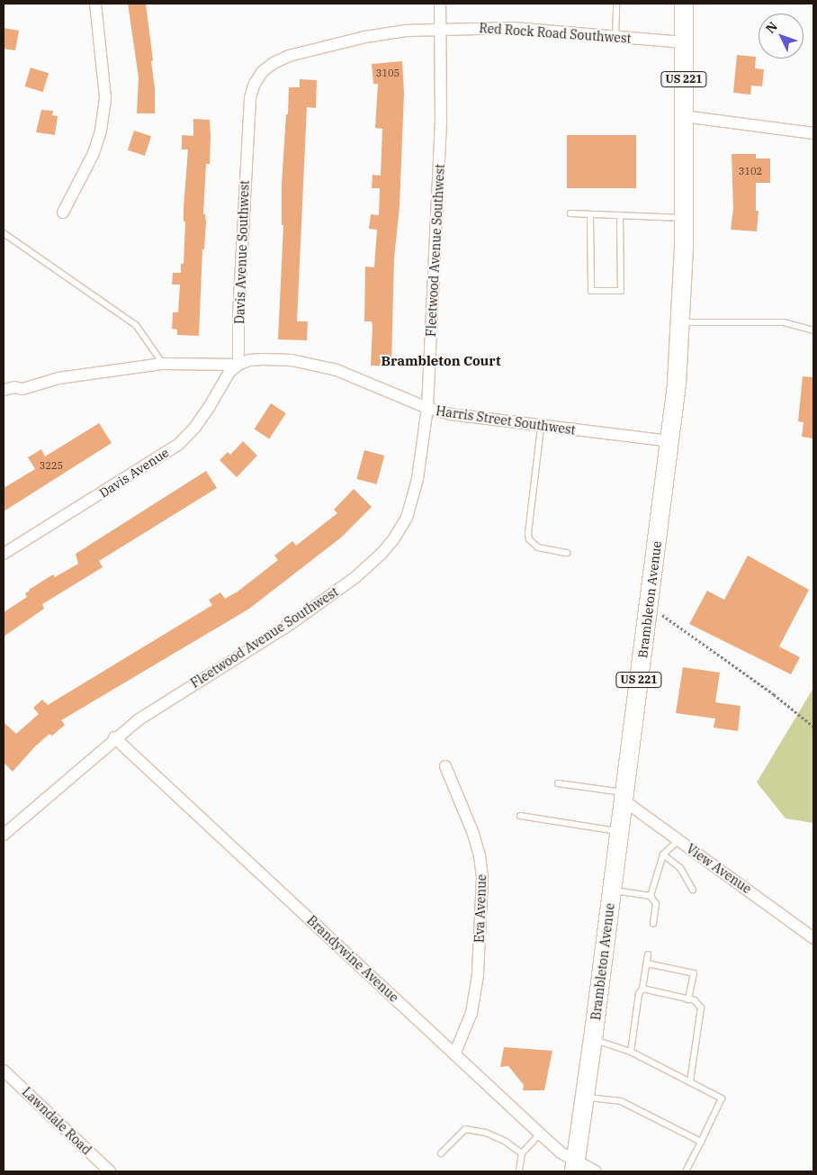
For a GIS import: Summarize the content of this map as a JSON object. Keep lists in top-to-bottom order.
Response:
{
  "streets": {
    "main road": ["US 221", "Brambleton Avenue"],
    "street": [
      "Red Rock Road Southwest",
      "Fleetwood Avenue Southwest",
      "Davis Avenue Southwest",
      "Harris Street Southwest",
      "Davis Avenue",
      "View Avenue",
      "Eva Avenue",
      "Brandywine Avenue",
      "Lawndale Road"
    ]
  },
  "crossings": [
    ["Red Rock Road Southwest", "US 221"],
    ["Red Rock Road Southwest", "Fleetwood Avenue Southwest"],
    ["Red Rock Road Southwest", "Davis Avenue Southwest"],
    ["US 221", "Brambleton Avenue"],
    ["Fleetwood Avenue Southwest", "Harris Street Southwest"],
    ["Fleetwood Avenue Southwest", "Brandywine Avenue"],
    ["Davis Avenue Southwest", "Harris Street Southwest"],
    ["Davis Avenue Southwest", "Davis Avenue"],
    ["Harris Street Southwest", "Davis Avenue"],
    ["Harris Street Southwest", "Brambleton Avenue"],
    ["Brambleton Avenue", "View Avenue"],
    ["Brambleton Avenue", "Brandywine Avenue"],
    ["Eva Avenue", "Brandywine Avenue"]
  ],
  "districts": ["Brambleton Court"],
  "house_numbers": ["3105", "3102", "3225"],
  "north": "top left"
}
